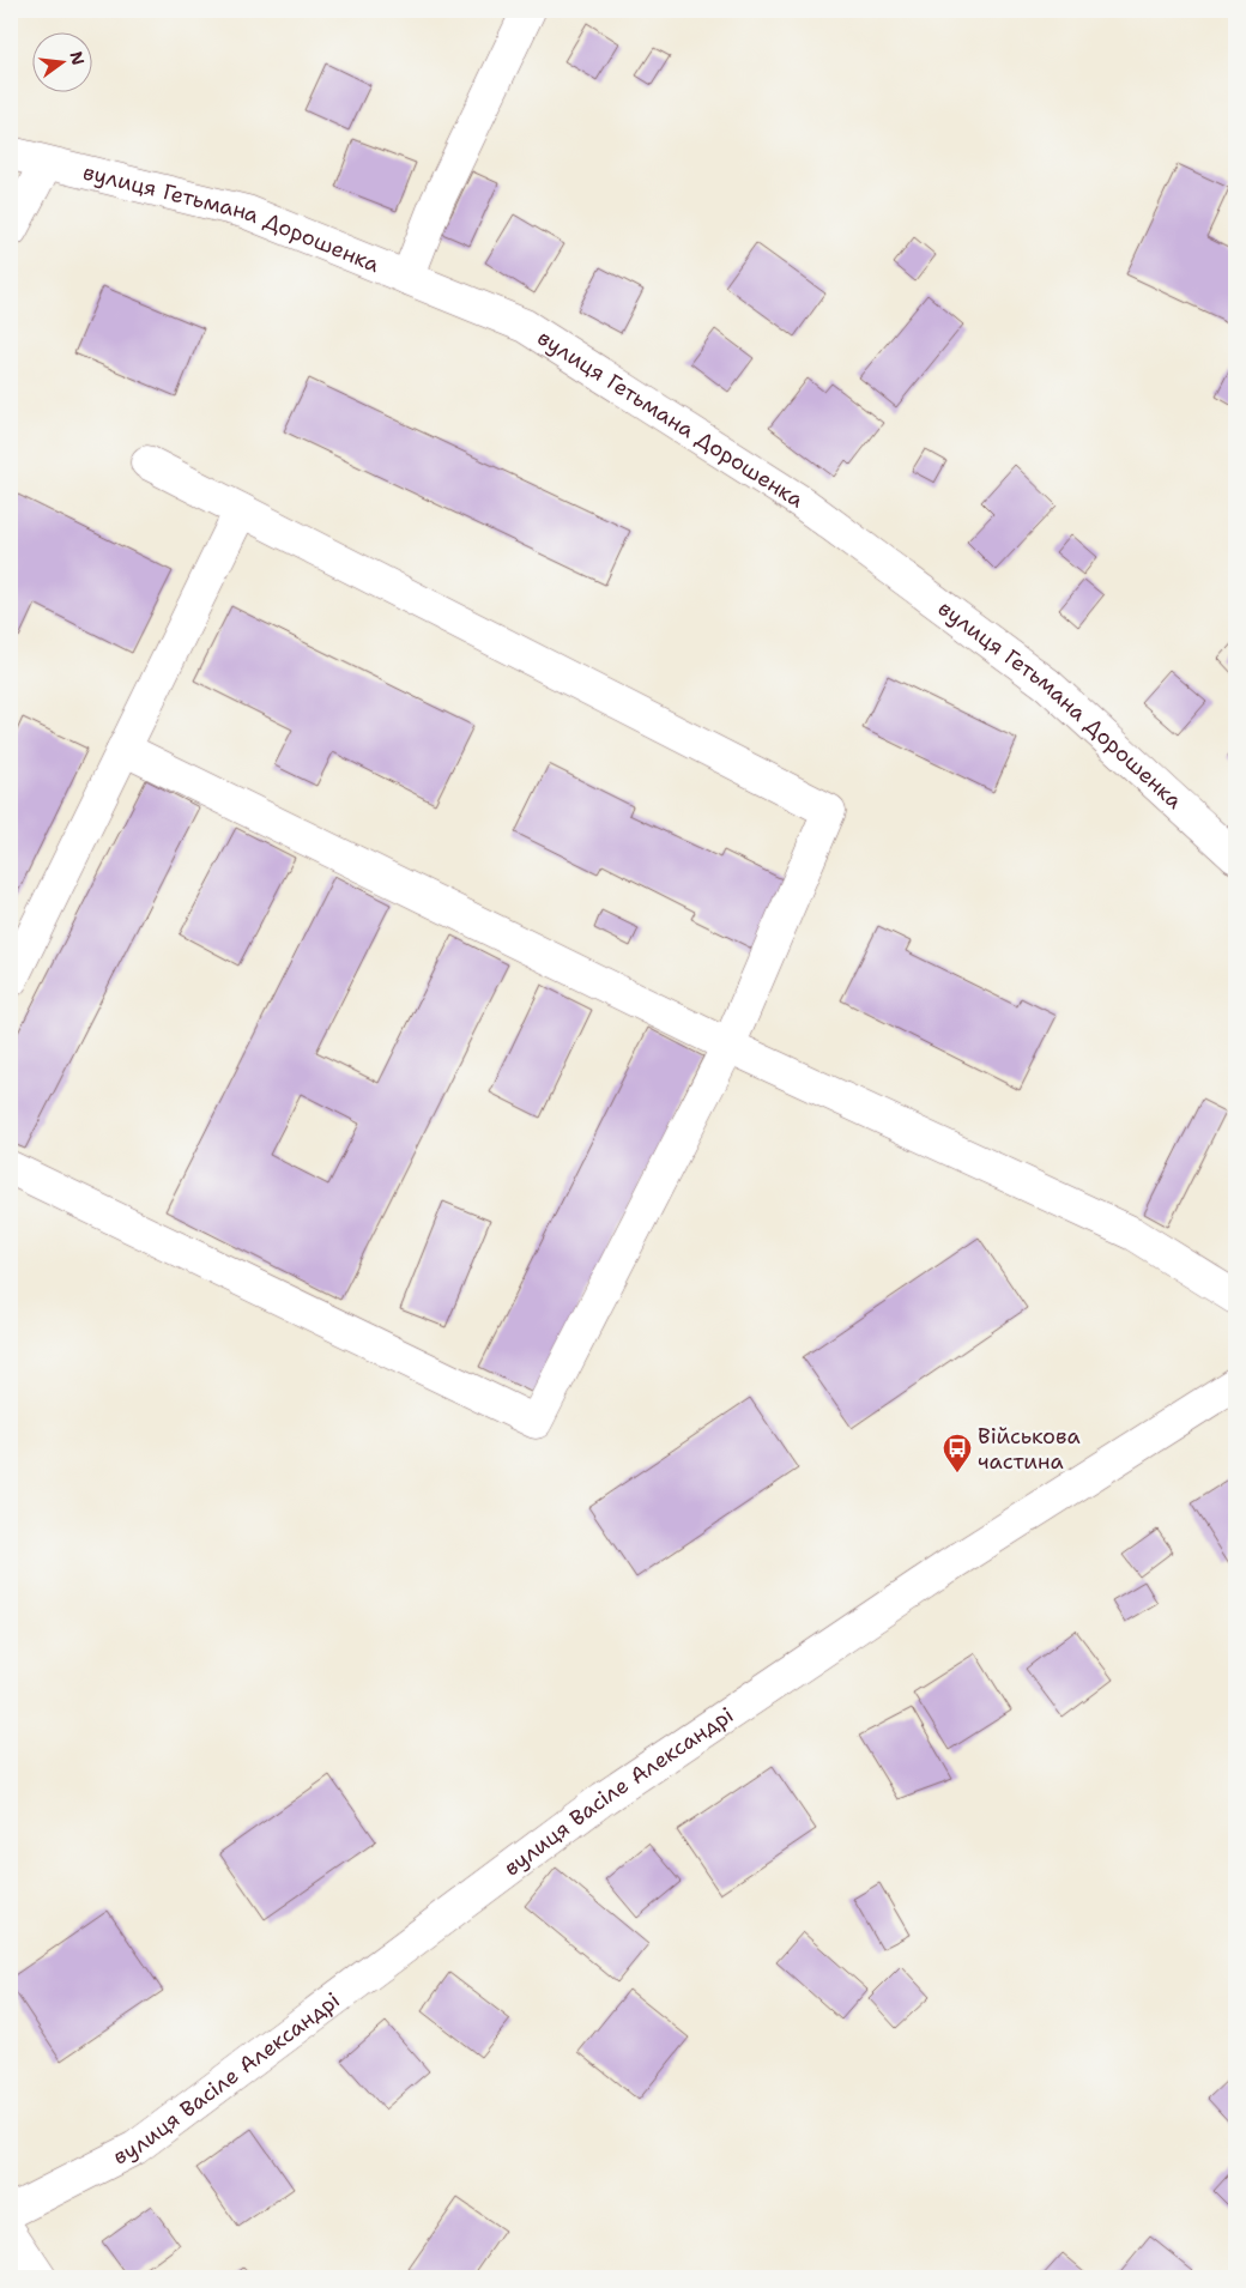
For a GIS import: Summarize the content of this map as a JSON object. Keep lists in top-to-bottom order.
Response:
{
  "streets": {
    "street": ["вулиця Гетьмана Дорошенка", "вулиця Васіле Александрі"]
  },
  "places": {
    "bus stop": ["Військова частина"]
  },
  "north": "right"
}
